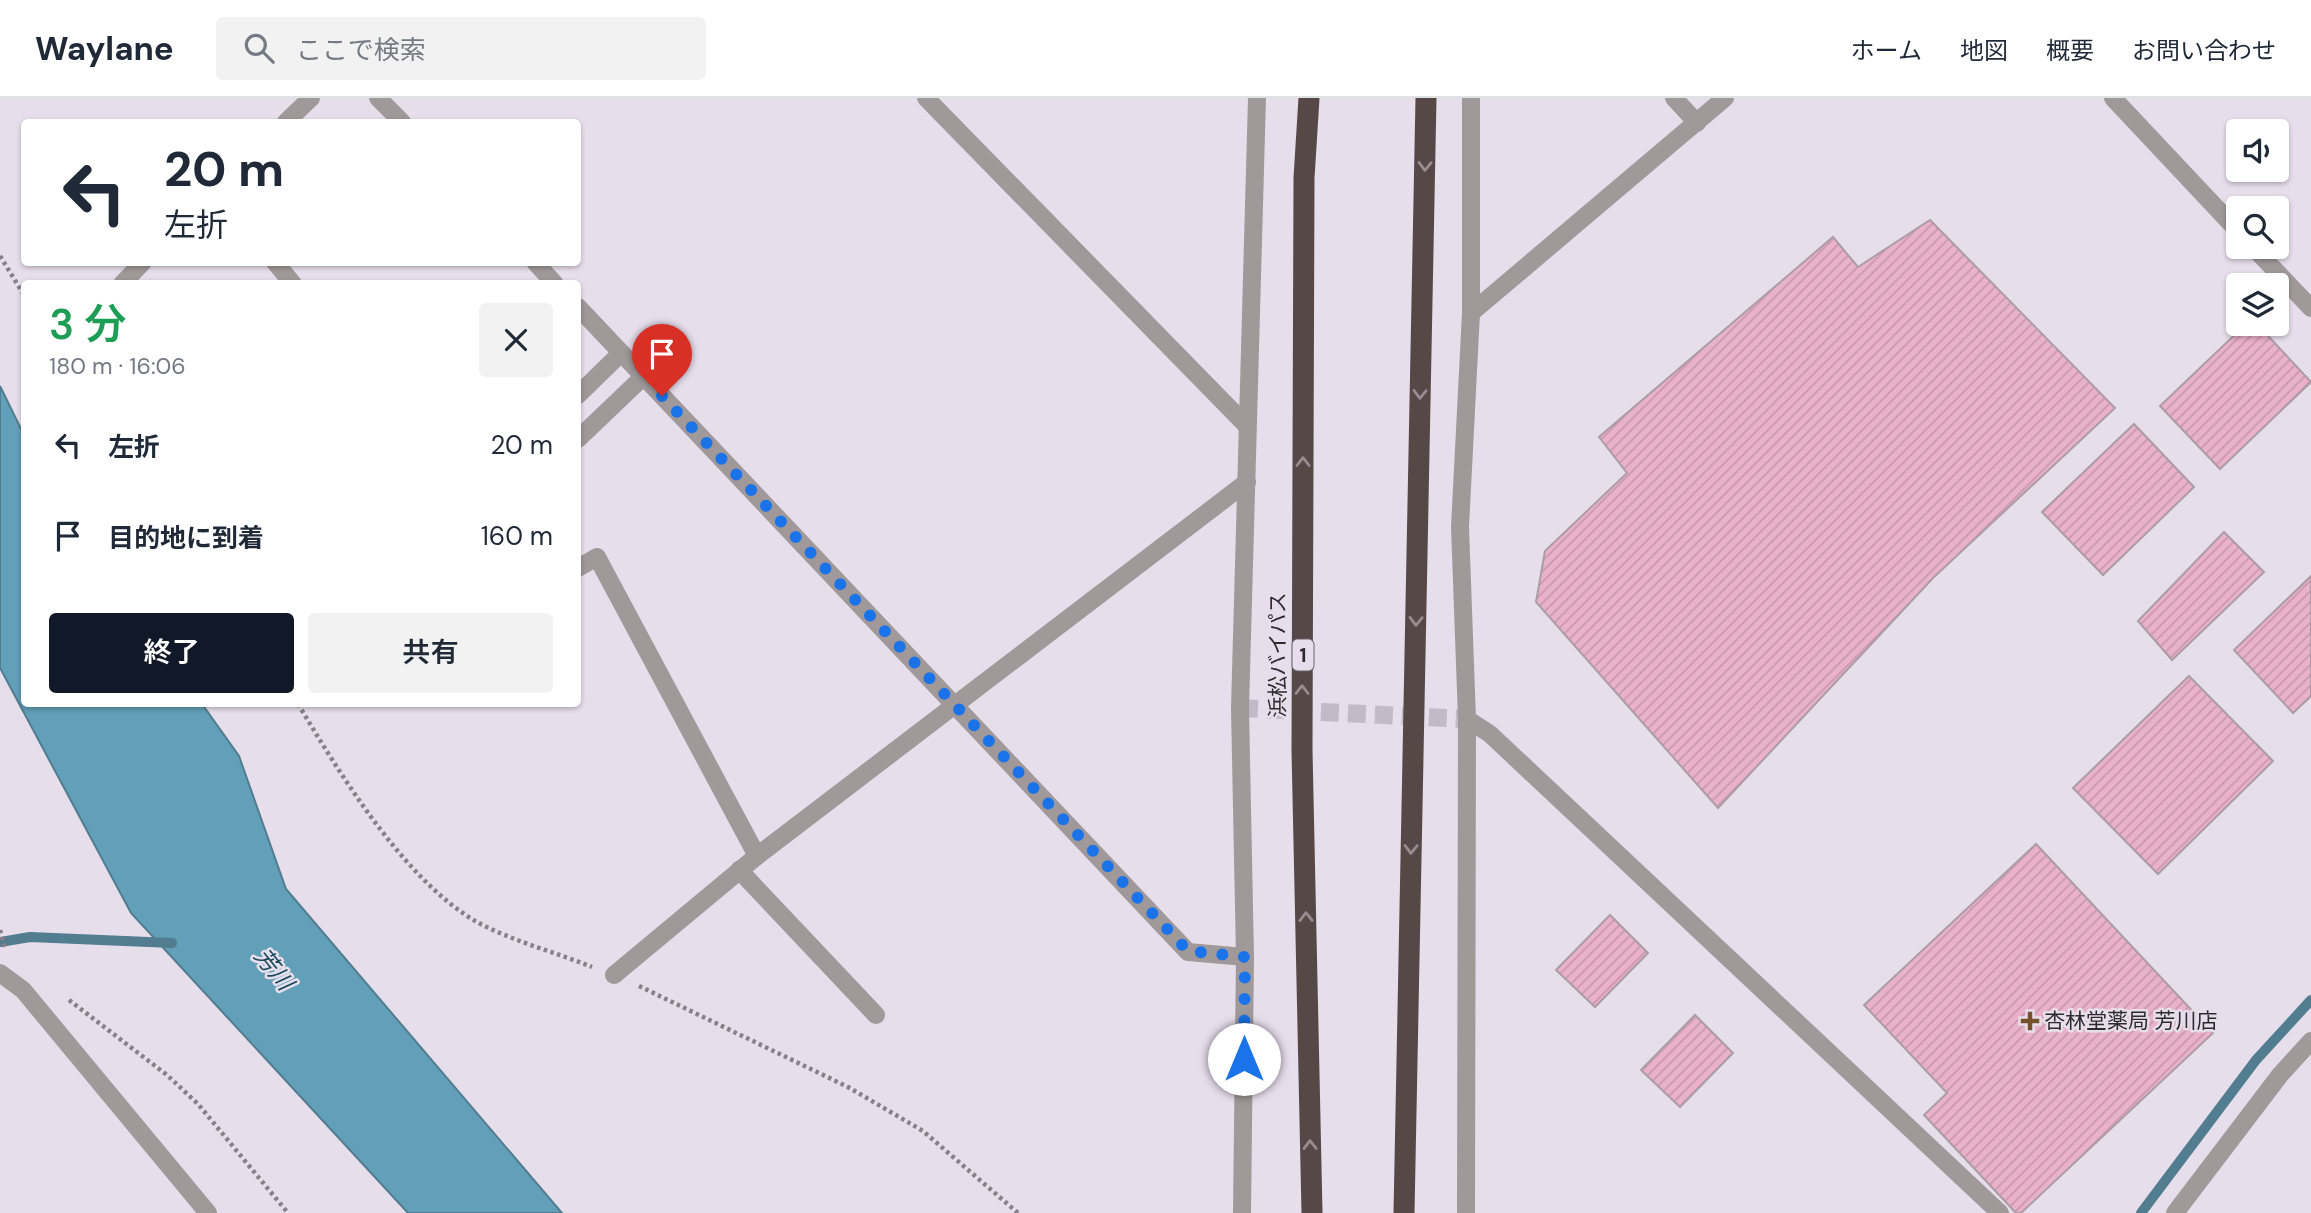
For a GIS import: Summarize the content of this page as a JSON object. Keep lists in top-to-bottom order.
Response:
{
  "streets": {
    "highway": ["浜松バイパス", "1"]
  },
  "water": ["芳川"],
  "places": {
    "health": ["杏林堂薬局 芳川店"]
  },
  "page": {
    "header": "Waylane",
    "search": "ここで検索",
    "nav": [
      "ホーム",
      "地図",
      "概要",
      "お問い合わせ"
    ],
    "turn": ["20 m", "左折"],
    "heading": ["3 分", "180 m · 16:06"],
    "list": [
      {
        "name": "左折",
        "value": "20 m"
      },
      {
        "name": "目的地に到着",
        "value": "160 m"
      }
    ],
    "buttons": ["終了", "共有"]
  }
}
